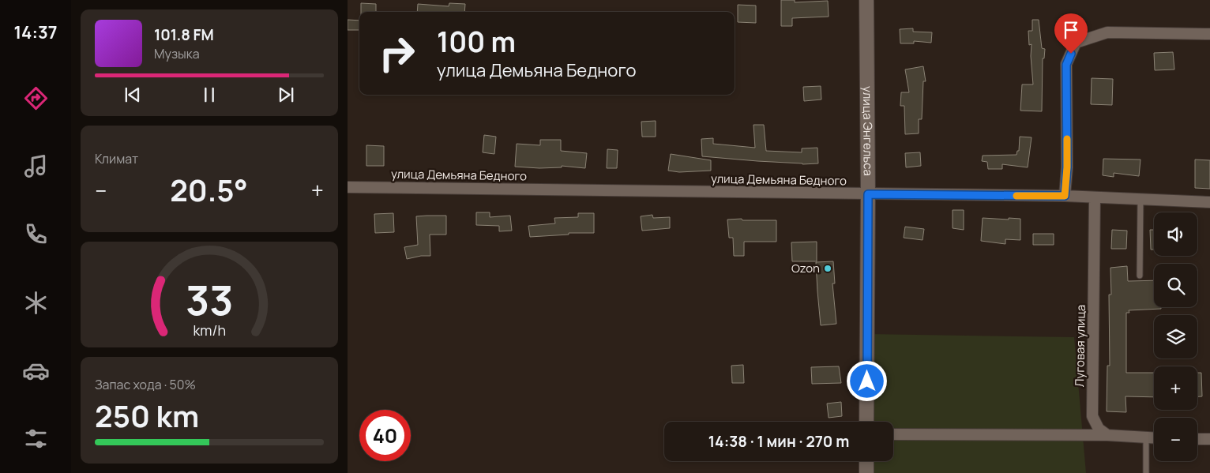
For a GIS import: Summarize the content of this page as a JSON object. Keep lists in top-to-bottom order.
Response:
{
  "streets": {
    "street": ["улица Энгельса", "улица Демьяна Бедного", "Луговая улица"]
  },
  "crossings": [
    ["улица Энгельса", "улица Демьяна Бедного"],
    ["улица Демьяна Бедного", "Луговая улица"]
  ],
  "places": ["Ozon"],
  "page": {
    "tabs": "14:37",
    "turn": ["100 m", "улица Демьяна Бедного"],
    "song": ["101.8 FM", "Музыка"],
    "tile": [
      "Климат",
      ["Запас хода · 50%", "250 km"]
    ],
    "heat": ["−", "20.5°", "+"],
    "map_buttons": ["+", "−"],
    "limit": "40",
    "trip": "14:38 · 1 мин · 270 m",
    "gauge": ["33", "km/h"]
  }
}
